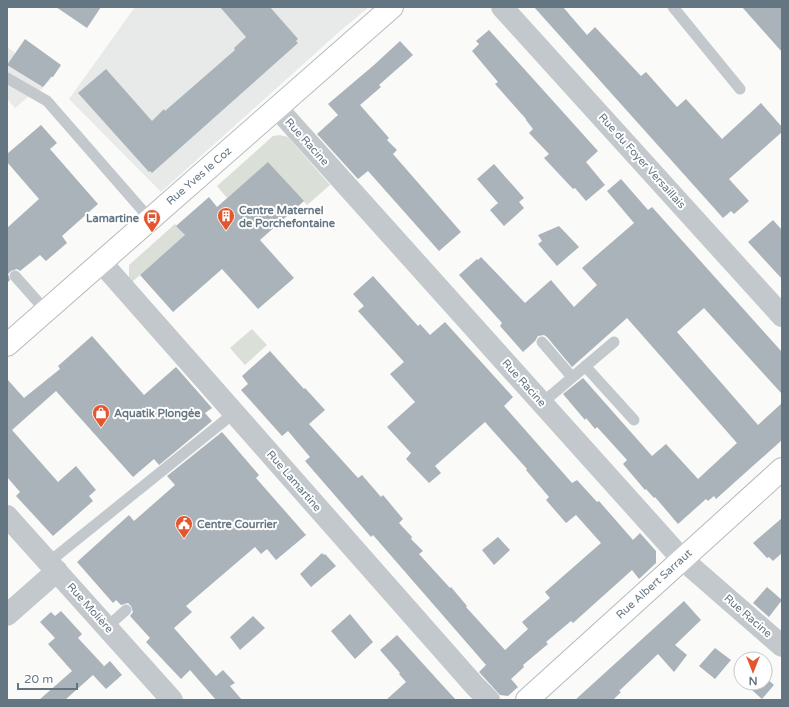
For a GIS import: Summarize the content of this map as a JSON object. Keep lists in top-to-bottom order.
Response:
{
  "streets": {
    "main road": ["Rue Yves le Coz", "Rue Albert Sarraut"],
    "street": [
      "Rue Racine",
      "Rue du Foyer Versaillais",
      "Rue Lamartine",
      "Rue Molière"
    ]
  },
  "crossings": [
    ["Rue Racine", "Rue Yves le Coz"],
    ["Rue Racine", "Rue Albert Sarraut"],
    ["Rue Yves le Coz", "Rue Lamartine"]
  ],
  "places": {
    "building": ["Centre Maternel de Porchefontaine"],
    "bus stop": ["Lamartine"],
    "shop": ["Aquatik Plongée"],
    "public building": ["Centre Courrier"]
  },
  "scale_bar": "20 m",
  "north": "bottom"
}
